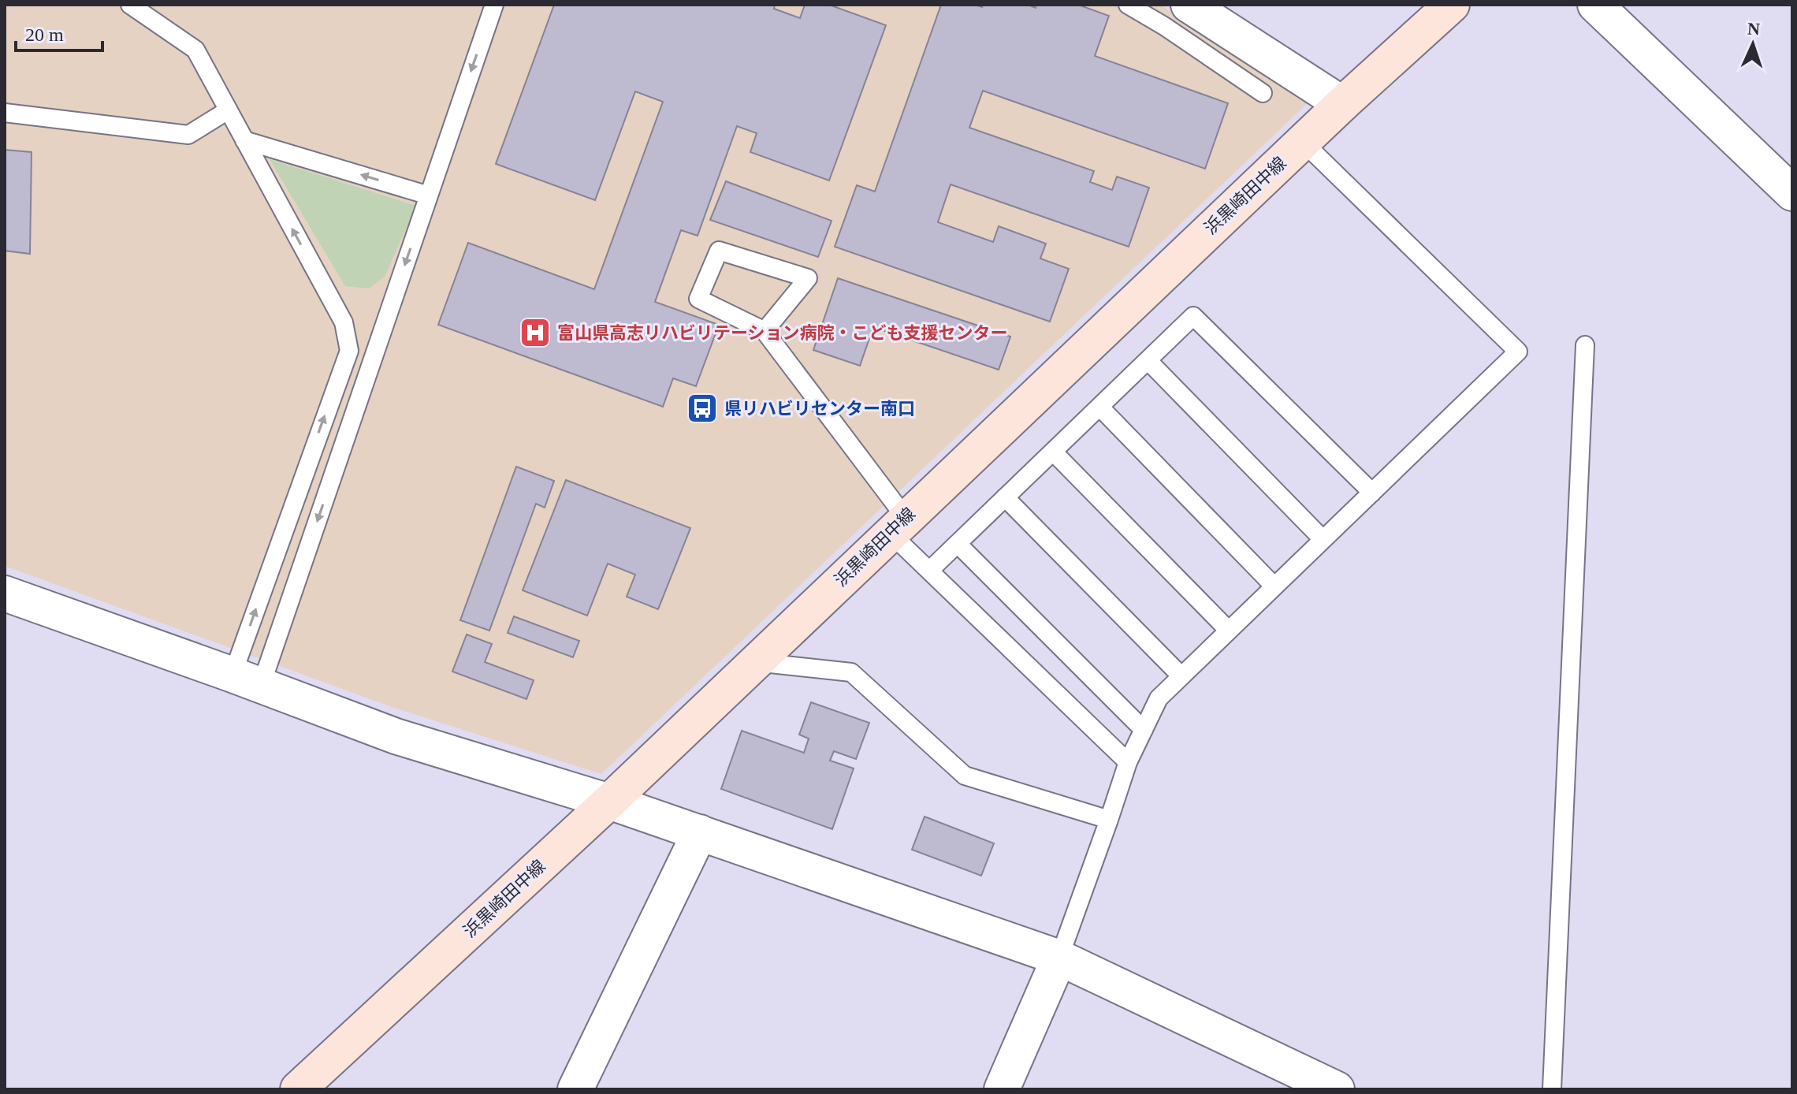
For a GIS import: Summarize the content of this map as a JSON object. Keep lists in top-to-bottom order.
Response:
{
  "streets": {
    "main road": ["浜黒崎田中線"]
  },
  "places": {
    "hospital": ["富山県高志リハビリテーション病院・こども支援センター"],
    "bus stop": ["県リハビリセンター南口"]
  },
  "scale_bar": "20 m",
  "north": "top"
}
